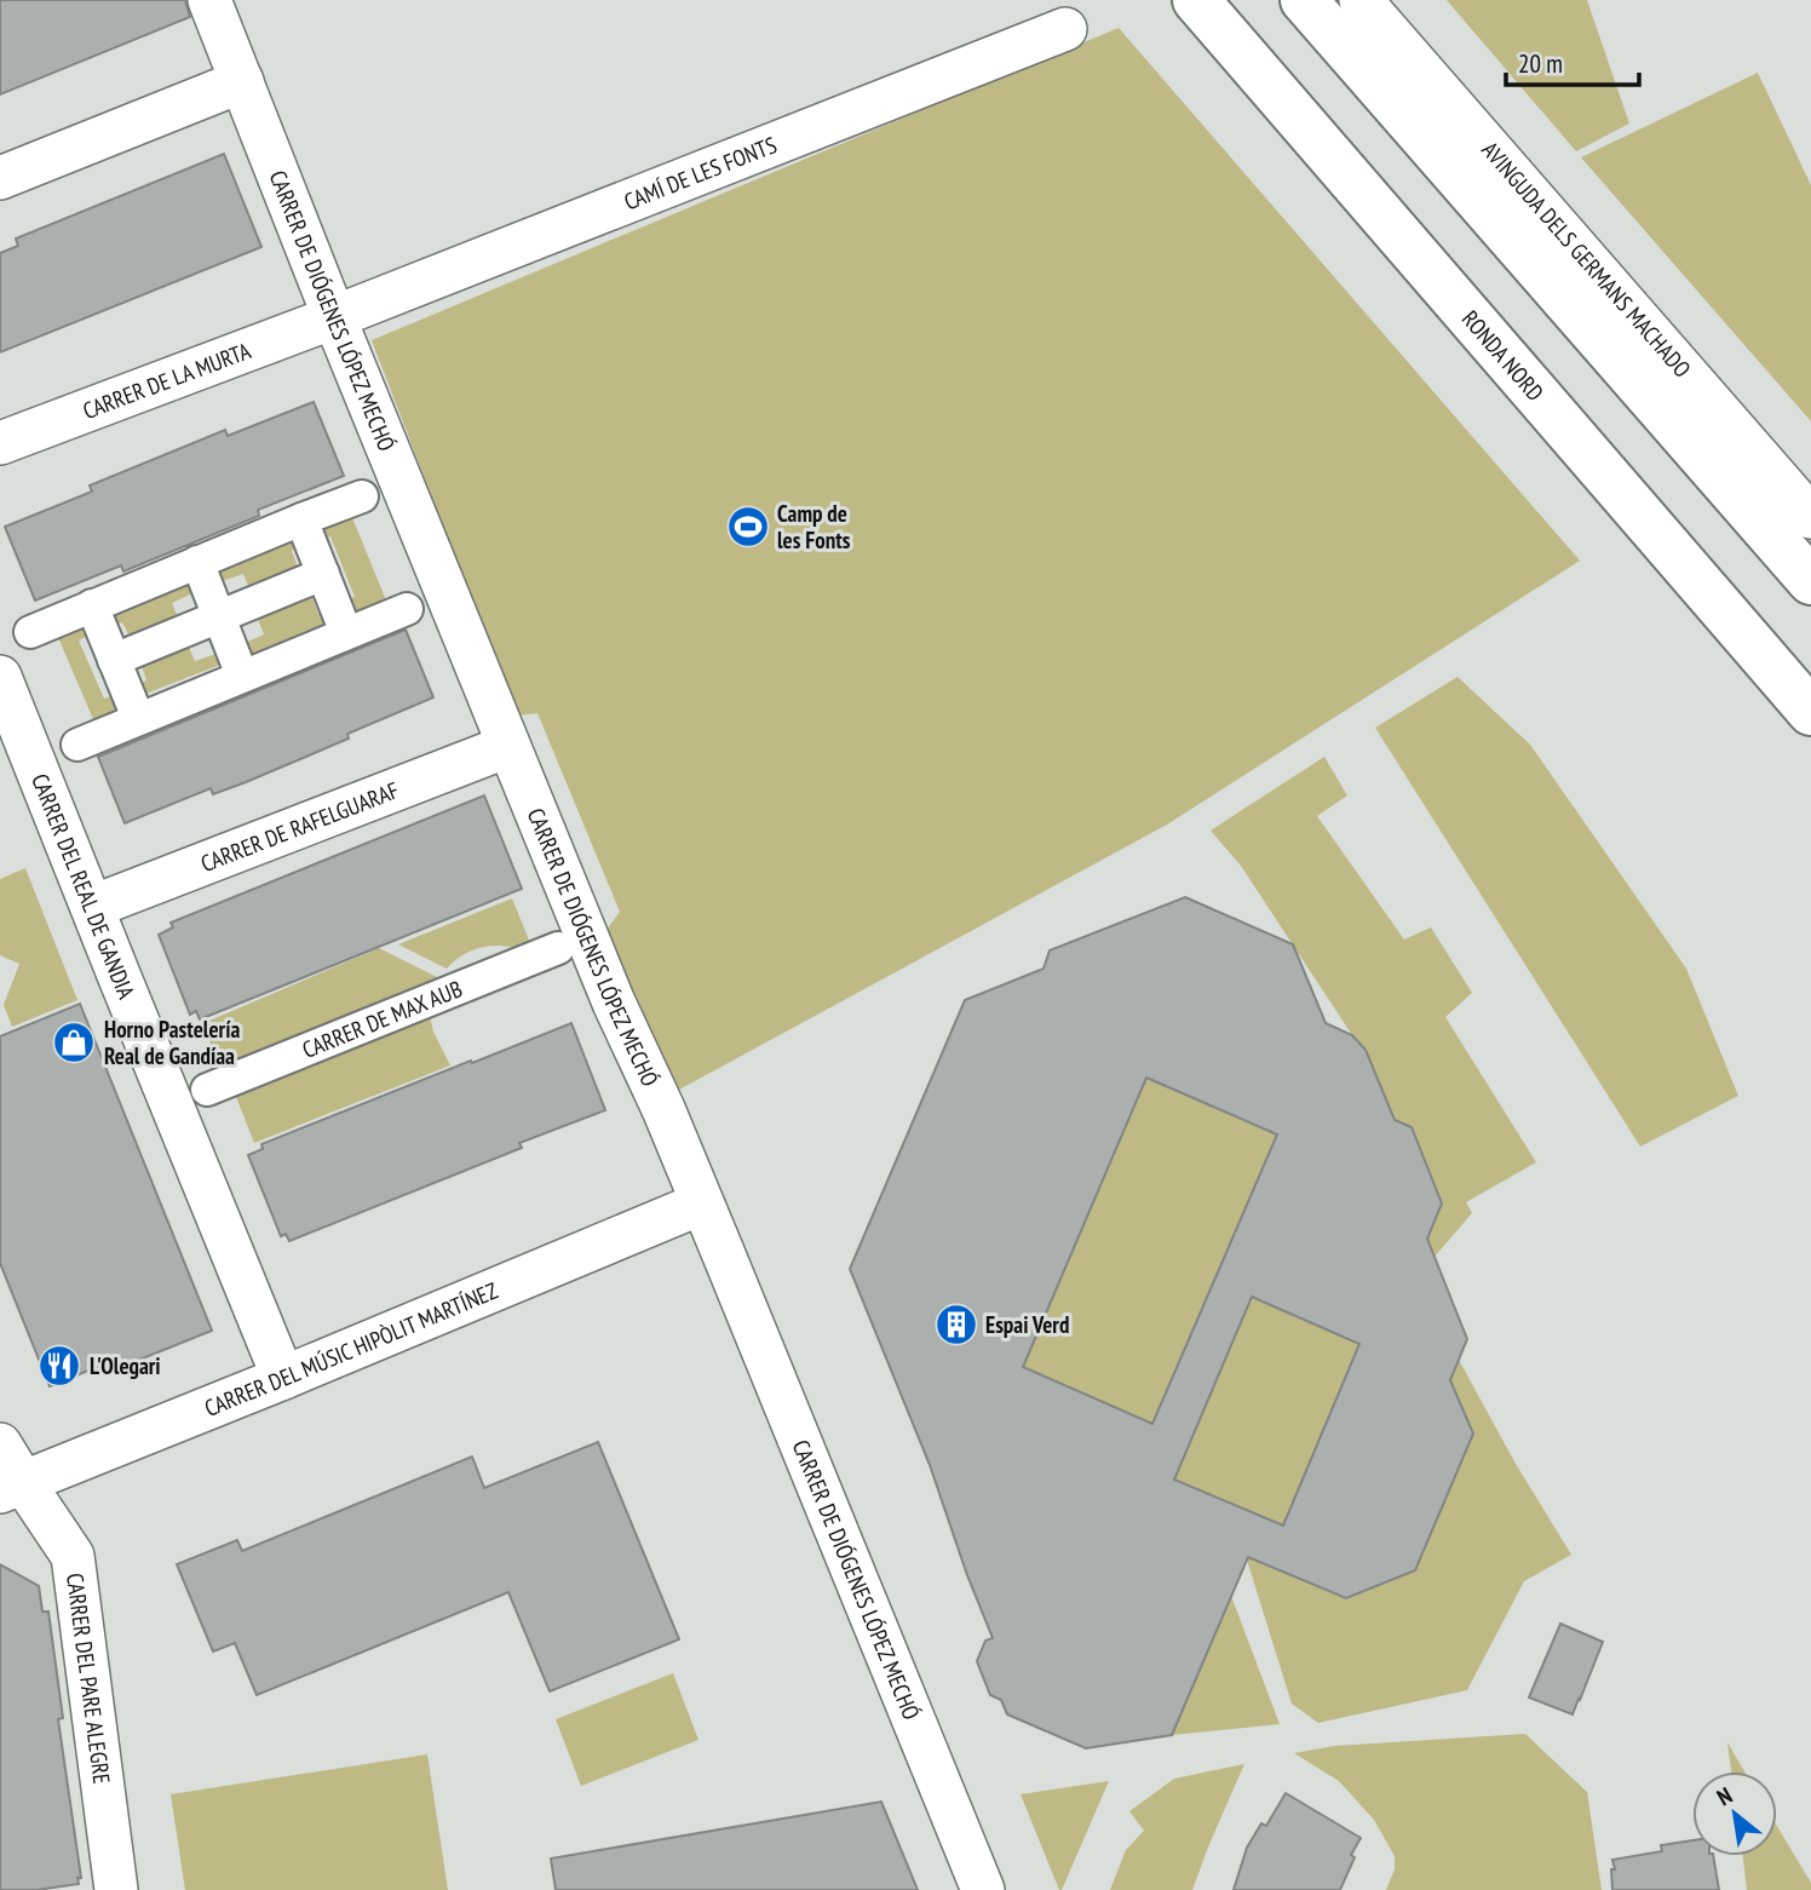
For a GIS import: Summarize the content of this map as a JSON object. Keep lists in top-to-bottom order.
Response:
{
  "streets": {
    "main road": ["RONDA NORD"],
    "street": [
      "CAMÍ DE LES FONTS",
      "AVINGUDA DELS GERMANS MACHADO",
      "CARRER DE DIÓGENES LÓPEZ MECHÓ",
      "CARRER DE LA MURTA",
      "CARRER DE RAFELGUARAF",
      "CARRER DEL REAL DE GANDIA",
      "CARRER DE MAX AUB",
      "CARRER DEL MÚSIC HIPÒLIT MARTÍNEZ",
      "CARRER DEL PARE ALEGRE"
    ]
  },
  "crossings": [
    ["CAMÍ DE LES FONTS", "CARRER DE DIÓGENES LÓPEZ MECHÓ"],
    ["CAMÍ DE LES FONTS", "CARRER DE LA MURTA"],
    ["CARRER DE DIÓGENES LÓPEZ MECHÓ", "CARRER DE LA MURTA"],
    ["CARRER DE DIÓGENES LÓPEZ MECHÓ", "CARRER DE RAFELGUARAF"],
    ["CARRER DE DIÓGENES LÓPEZ MECHÓ", "CARRER DEL MÚSIC HIPÒLIT MARTÍNEZ"],
    ["CARRER DE RAFELGUARAF", "CARRER DEL REAL DE GANDIA"],
    ["CARRER DEL REAL DE GANDIA", "CARRER DEL MÚSIC HIPÒLIT MARTÍNEZ"],
    ["CARRER DEL MÚSIC HIPÒLIT MARTÍNEZ", "CARRER DEL PARE ALEGRE"]
  ],
  "places": {
    "sports": ["Camp de les Fonts"],
    "shop": ["Horno Pastelería Real de Gandíaa"],
    "building": ["Espai Verd"],
    "restaurant": ["L'Olegari"]
  },
  "scale_bar": "20 m",
  "north": "top left"
}
